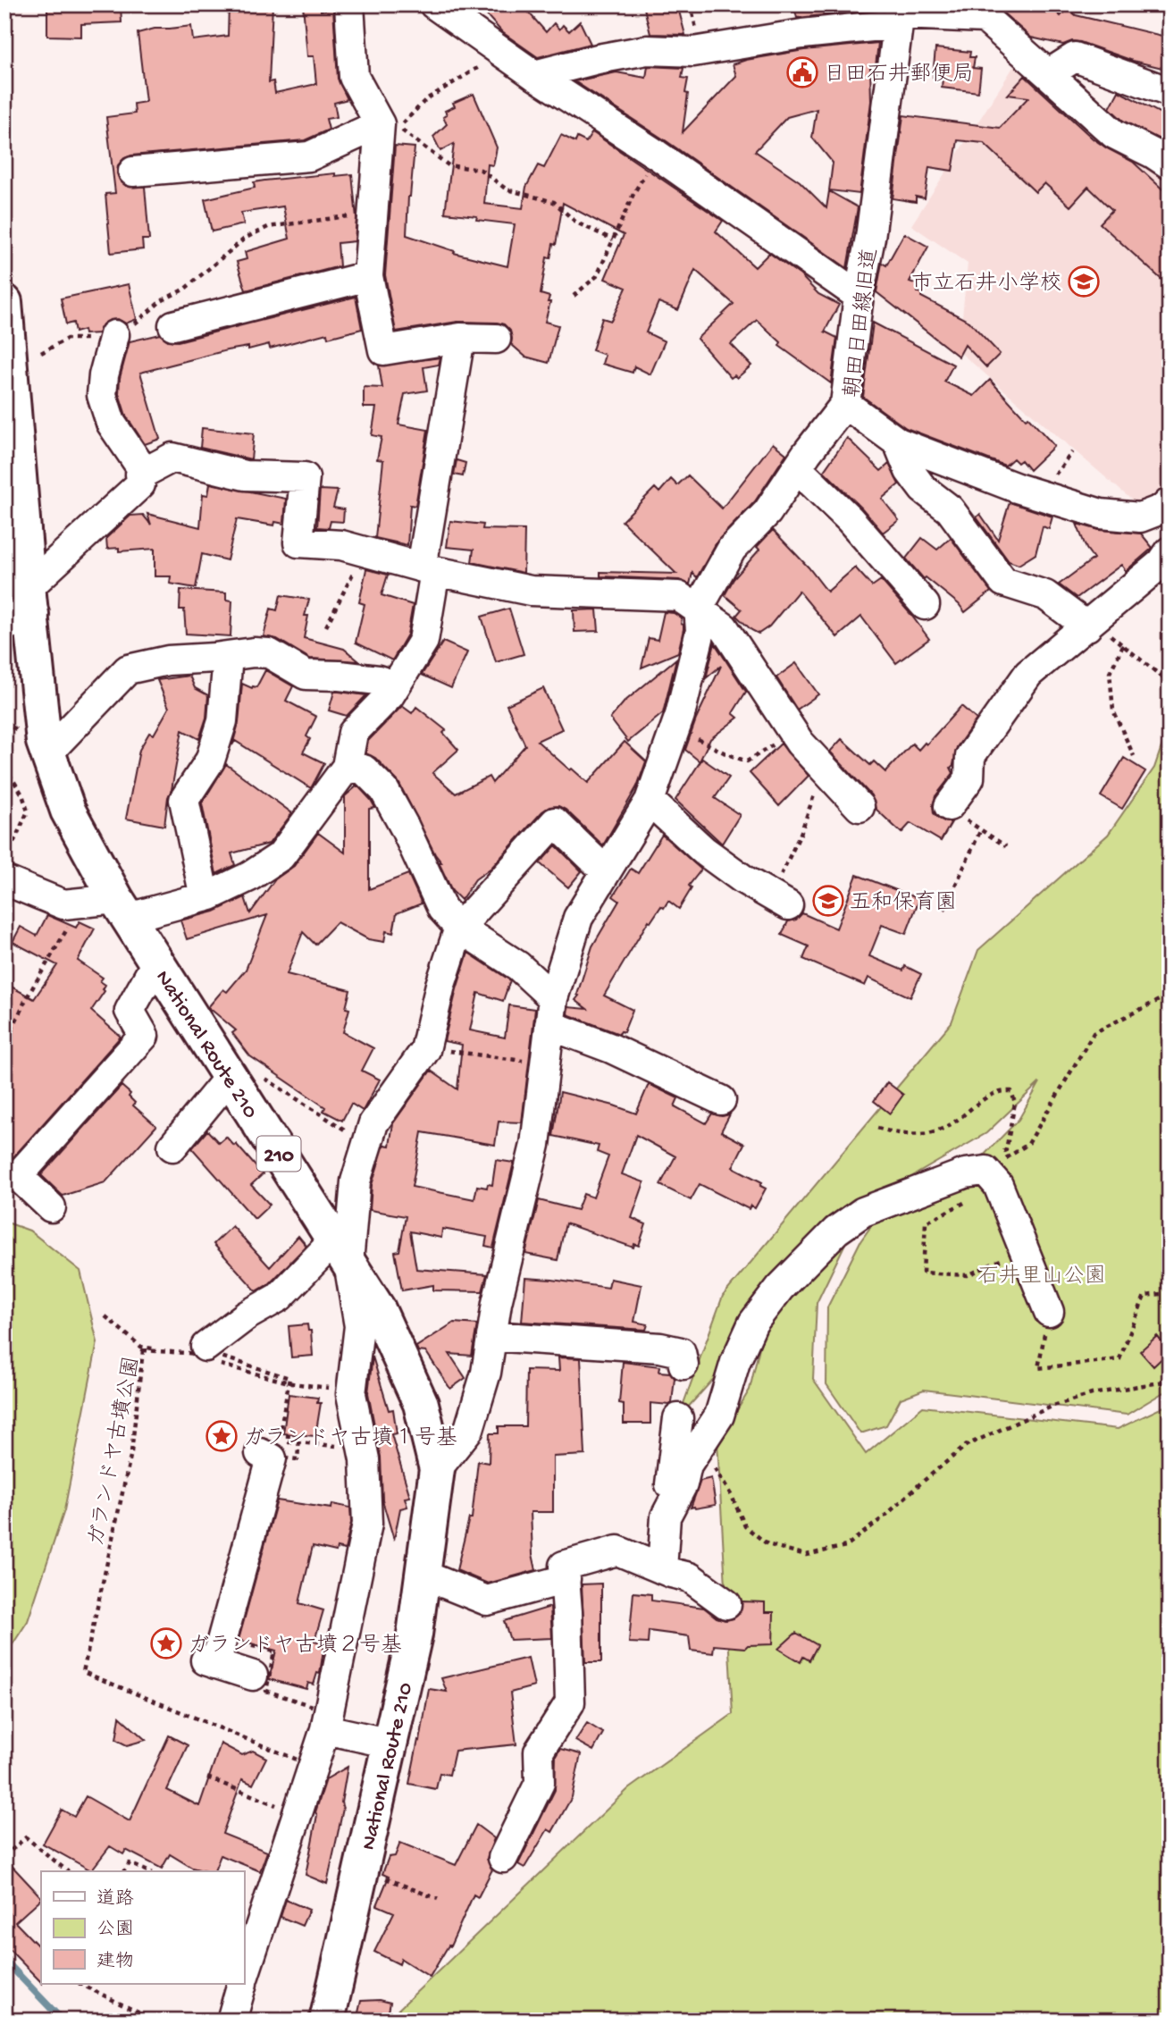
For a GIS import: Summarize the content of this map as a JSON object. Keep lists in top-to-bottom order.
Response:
{
  "streets": {
    "highway": ["National Route 210", "210"],
    "street": ["朝田日田線旧道"],
    "path": ["ガランドヤ古墳公園"]
  },
  "parks": ["石井里山公園"],
  "places": {
    "public building": ["日田石井郵便局"],
    "school or university": ["市立石井小学校", "五和保育園"],
    "place": ["ガランドヤ古墳１号基", "ガランドヤ古墳２号基"]
  },
  "legend": ["道路", "公園", "建物"]
}
